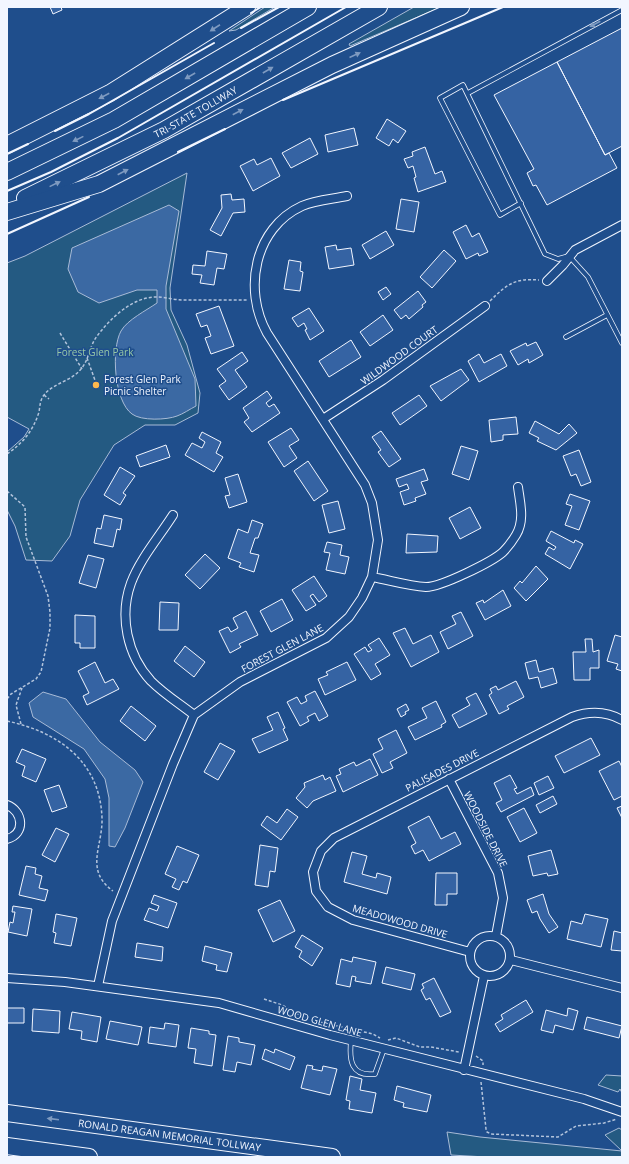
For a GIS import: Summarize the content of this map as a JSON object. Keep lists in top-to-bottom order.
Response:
{
  "streets": {
    "highway": ["TRI-STATE TOLLWAY", "RONALD REAGAN MEMORIAL TOLLWAY"],
    "street": [
      "WILDWOOD COURT",
      "FOREST GLEN LANE",
      "PALISADES DRIVE",
      "WOODSIDE DRIVE",
      "MEADOWOOD DRIVE",
      "WOOD GLEN LANE"
    ]
  },
  "crossings": [
    ["WILDWOOD COURT", "FOREST GLEN LANE"],
    ["PALISADES DRIVE", "WOODSIDE DRIVE"],
    ["PALISADES DRIVE", "MEADOWOOD DRIVE"],
    ["WOODSIDE DRIVE", "MEADOWOOD DRIVE"]
  ],
  "one_way": ["RONALD REAGAN MEMORIAL TOLLWAY"],
  "parks": ["Forest Glen Park"],
  "places": ["Forest Glen Park Picnic Shelter"]
}
